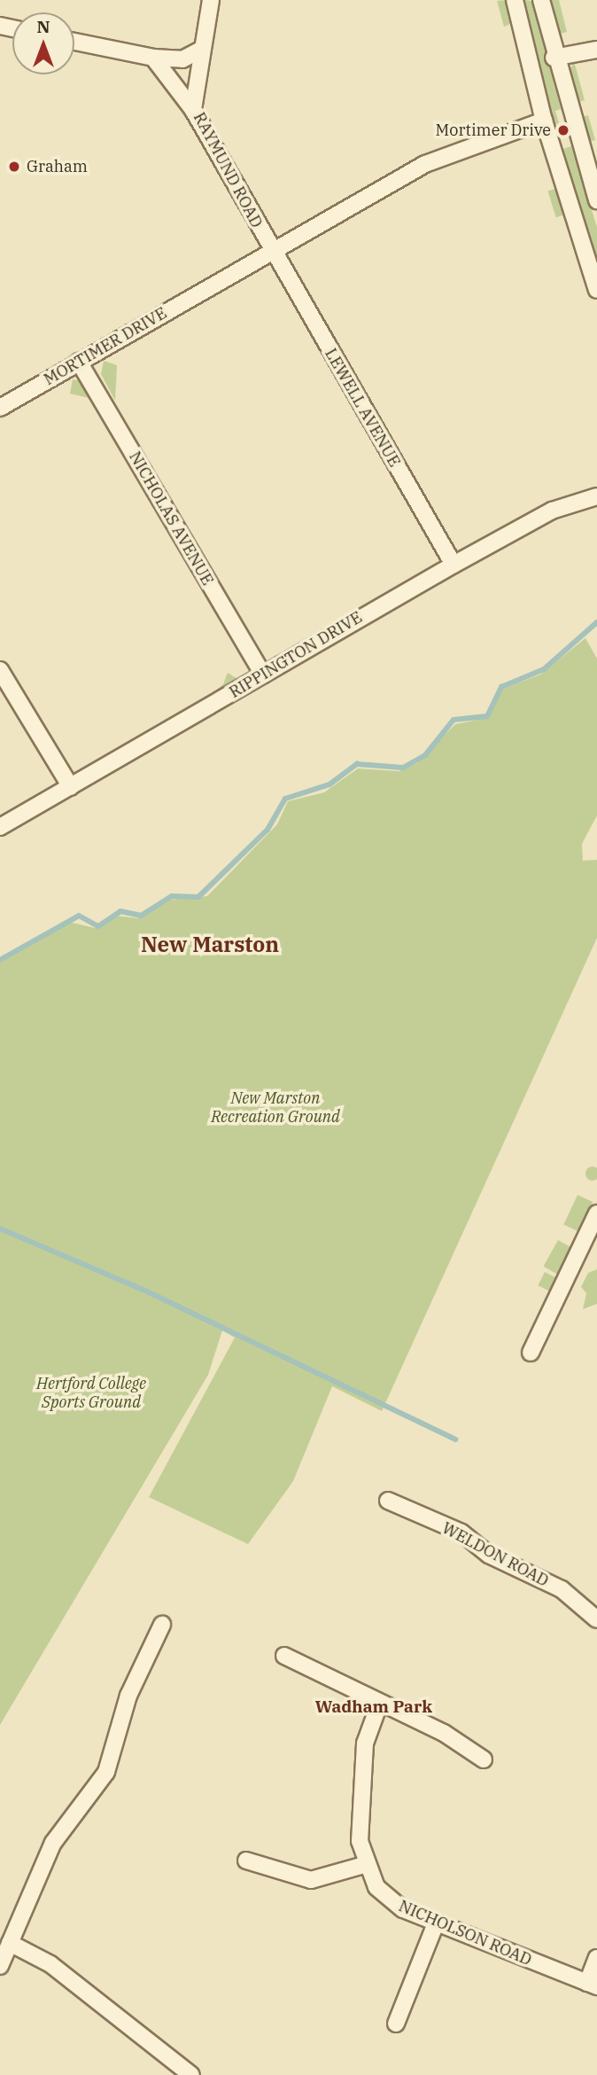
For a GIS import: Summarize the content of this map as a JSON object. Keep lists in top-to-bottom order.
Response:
{
  "streets": {
    "street": [
      "RAYMUND ROAD",
      "MORTIMER DRIVE",
      "LEWELL AVENUE",
      "NICHOLAS AVENUE",
      "RIPPINGTON DRIVE",
      "WELDON ROAD",
      "NICHOLSON ROAD"
    ]
  },
  "crossings": [
    ["RAYMUND ROAD", "MORTIMER DRIVE"],
    ["RAYMUND ROAD", "LEWELL AVENUE"],
    ["MORTIMER DRIVE", "LEWELL AVENUE"],
    ["MORTIMER DRIVE", "NICHOLAS AVENUE"],
    ["LEWELL AVENUE", "RIPPINGTON DRIVE"],
    ["NICHOLAS AVENUE", "RIPPINGTON DRIVE"]
  ],
  "districts": ["New Marston", "Wadham Park"],
  "parks": ["New Marston Recreation Ground", "Hertford College Sports Ground"],
  "places": ["Mortimer Drive", "Graham"],
  "north": "top"
}
